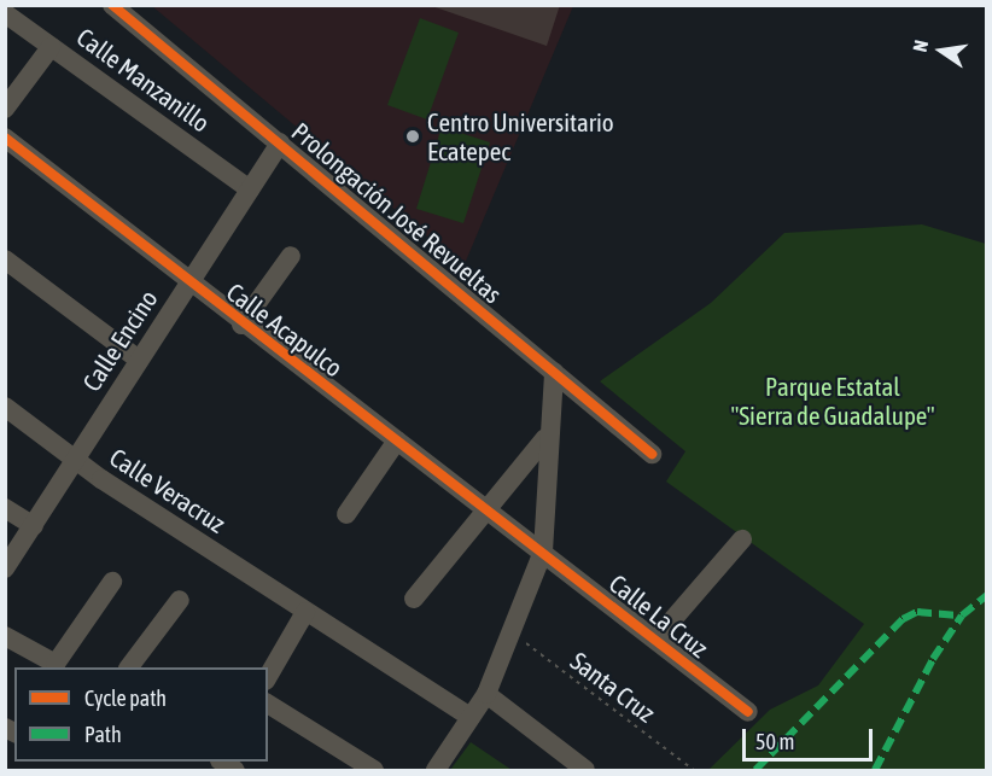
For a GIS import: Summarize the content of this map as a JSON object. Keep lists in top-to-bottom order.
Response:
{
  "streets": {
    "street": [
      "Calle Manzanillo",
      "Prolongación José Revueltas",
      "Calle Acapulco",
      "Calle Encino",
      "Calle Veracruz",
      "Calle La Cruz"
    ],
    "path": ["Santa Cruz"]
  },
  "crossings": [
    ["Calle Manzanillo", "Calle Encino"],
    ["Prolongación José Revueltas", "Calle Encino"],
    ["Calle Acapulco", "Calle Encino"],
    ["Calle Acapulco", "Calle La Cruz"],
    ["Calle Encino", "Calle Veracruz"]
  ],
  "parks": ["Parque Estatal \"Sierra de Guadalupe\""],
  "places": ["Centro Universitario Ecatepec"],
  "legend": ["Cycle path", "Path"],
  "scale_bar": "50 m",
  "north": "left"
}
